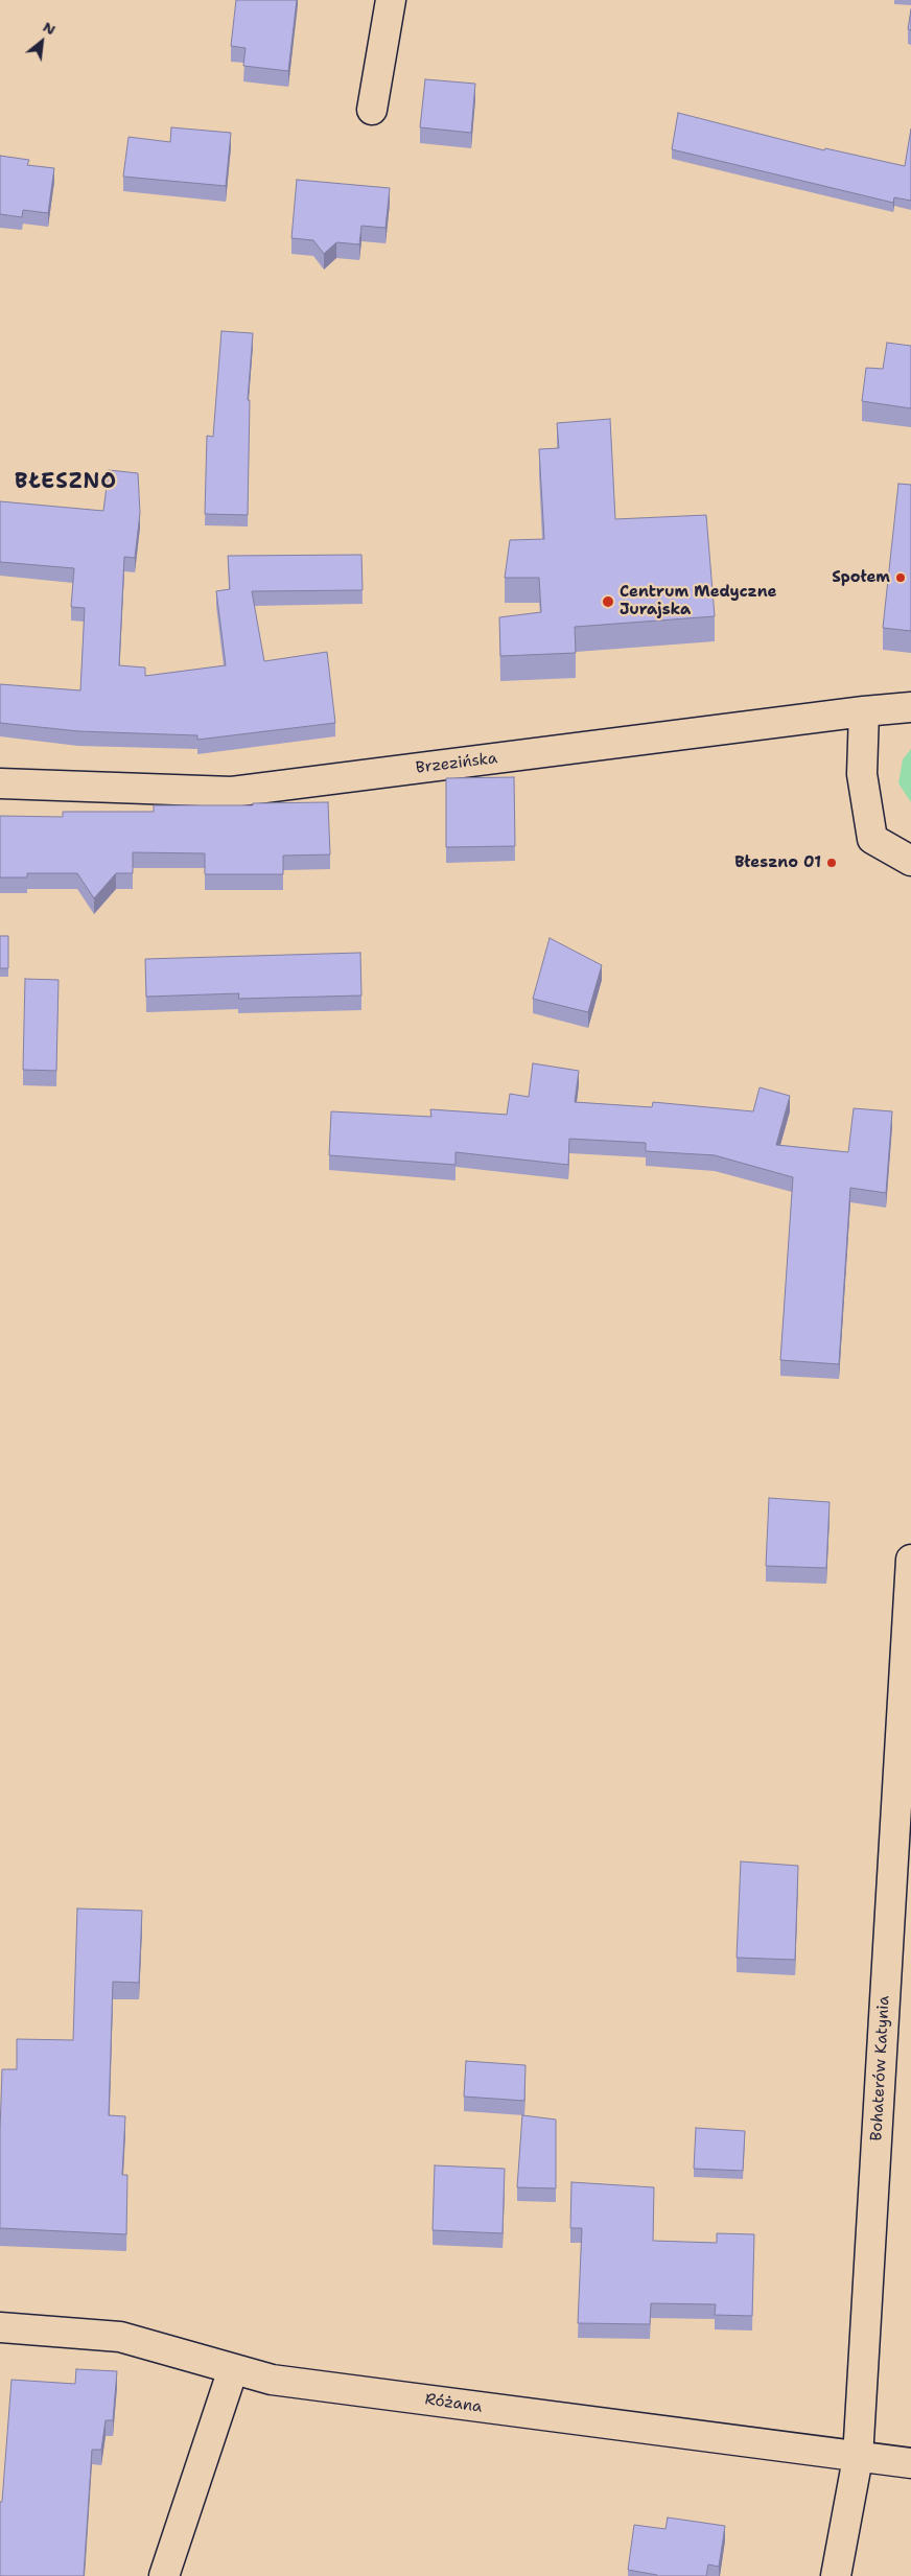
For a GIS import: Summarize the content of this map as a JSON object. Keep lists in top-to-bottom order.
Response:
{
  "streets": {
    "street": ["Brzezińska", "Bohaterów Katynia", "Różana"]
  },
  "crossings": [
    ["Bohaterów Katynia", "Różana"]
  ],
  "districts": ["BŁESZNO"],
  "places": ["Społem", "Centrum Medyczne Jurajska", "Błeszno 01"],
  "north": "top right"
}
